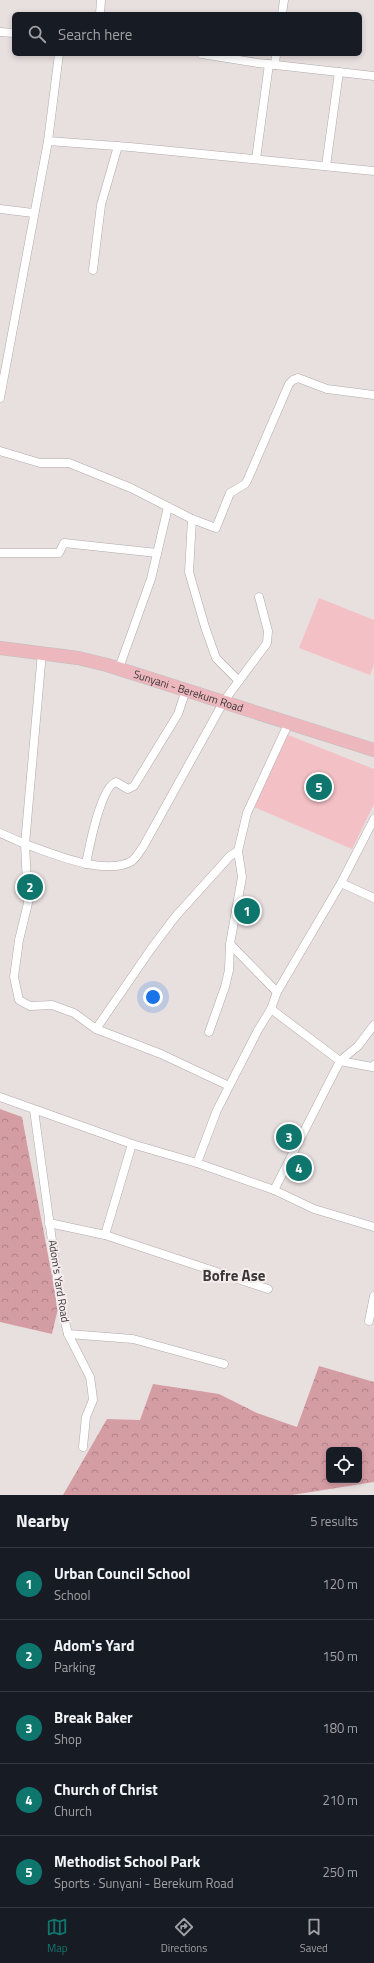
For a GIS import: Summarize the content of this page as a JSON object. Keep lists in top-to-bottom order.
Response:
{
  "streets": {
    "main road": ["Sunyani - Berekum Road"],
    "street": ["Adom's Yard Road"]
  },
  "districts": ["Bofre Ase"],
  "page": {
    "search": "Search here",
    "pins": [
      "5",
      "2",
      "1",
      "3",
      "4"
    ],
    "heading": ["Nearby", "5 results"],
    "list": [
      {
        "mark": "1",
        "name": "Urban Council School",
        "note": "School",
        "value": "120 m"
      },
      {
        "mark": "2",
        "name": "Adom's Yard",
        "note": "Parking",
        "value": "150 m"
      },
      {
        "mark": "3",
        "name": "Break Baker",
        "note": "Shop",
        "value": "180 m"
      },
      {
        "mark": "4",
        "name": "Church of Christ",
        "note": "Church",
        "value": "210 m"
      },
      {
        "mark": "5",
        "name": "Methodist School Park",
        "note": "Sports · Sunyani - Berekum Road",
        "value": "250 m"
      }
    ],
    "nav": ["Map", "Directions", "Saved"]
  }
}
